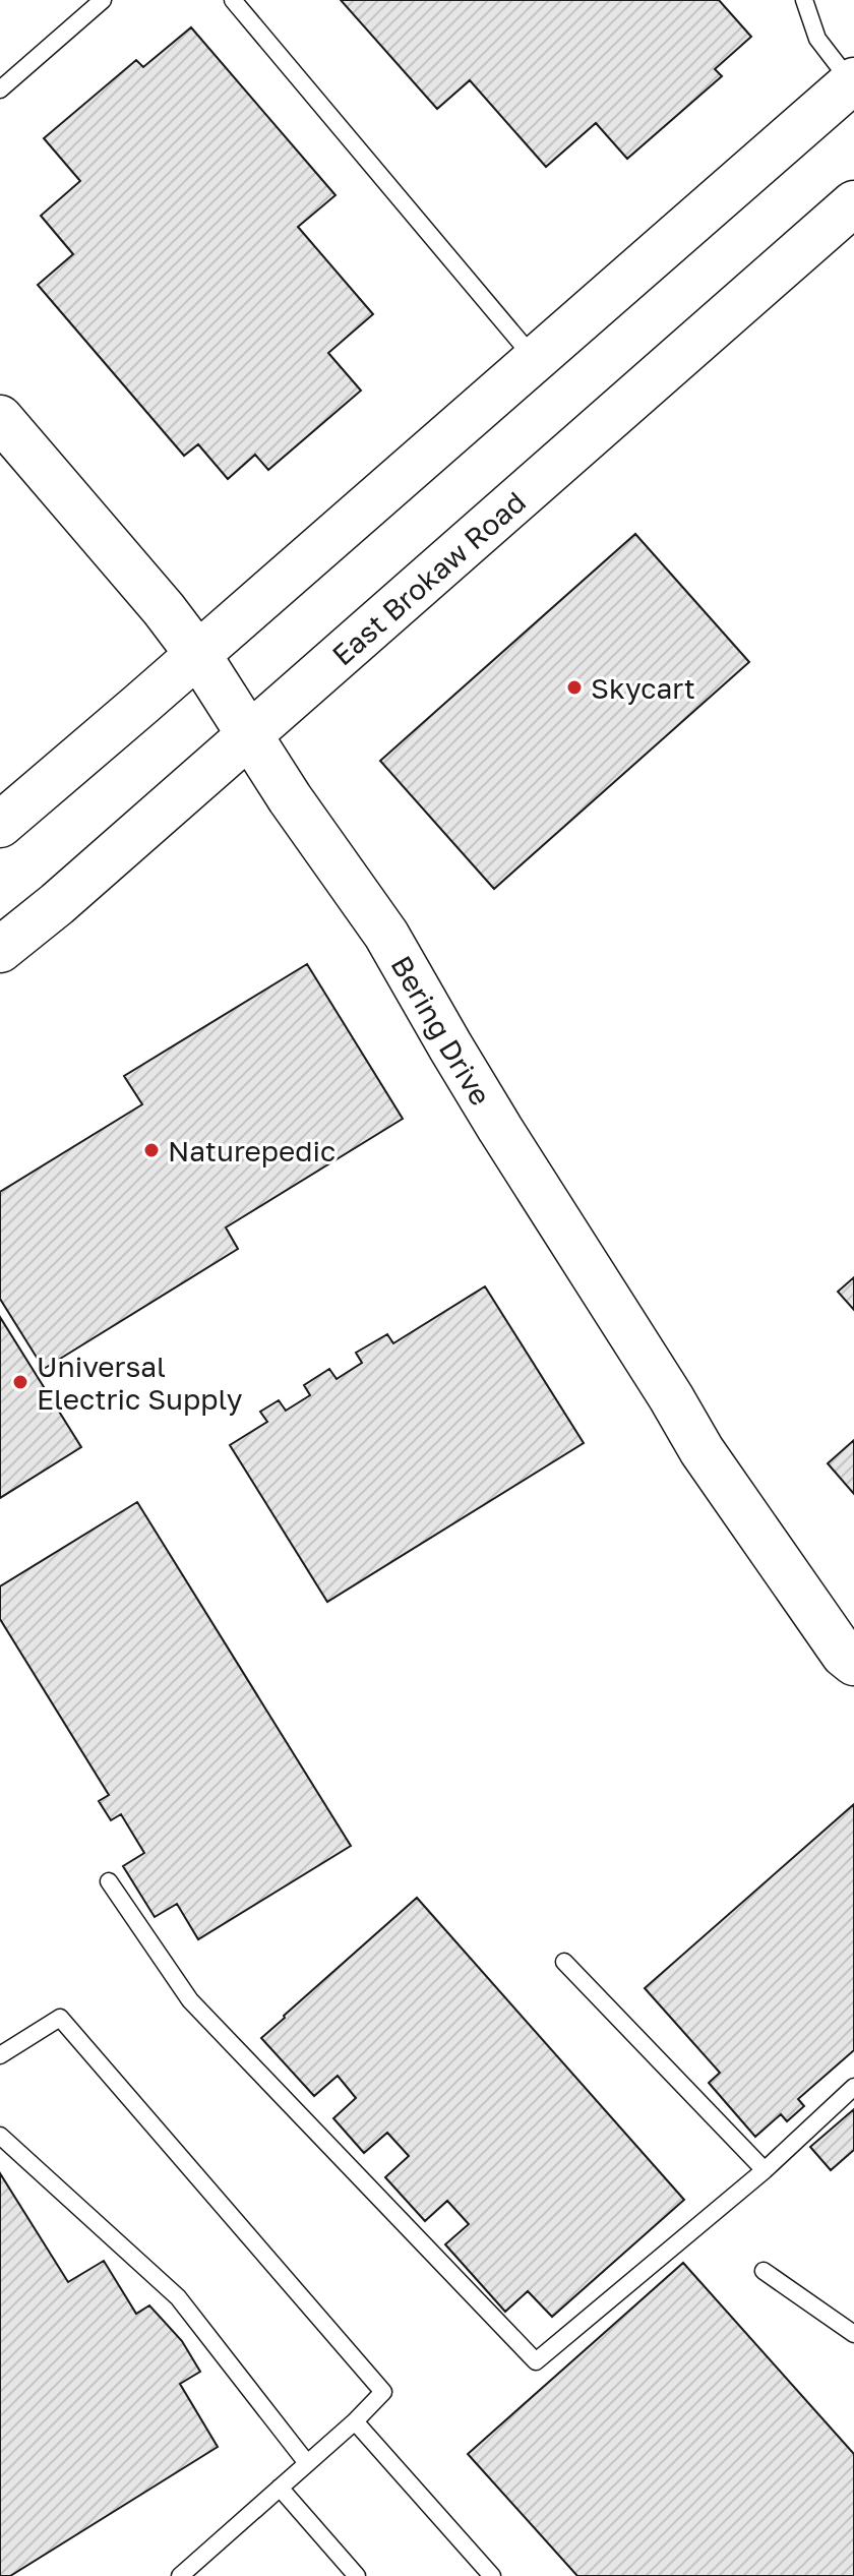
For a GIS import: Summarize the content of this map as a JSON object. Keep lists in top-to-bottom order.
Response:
{
  "streets": {
    "main road": ["East Brokaw Road", "Bering Drive"]
  },
  "crossings": [
    ["East Brokaw Road", "Bering Drive"]
  ],
  "places": ["Skycart", "Naturepedic", "Universal Electric Supply"]
}
